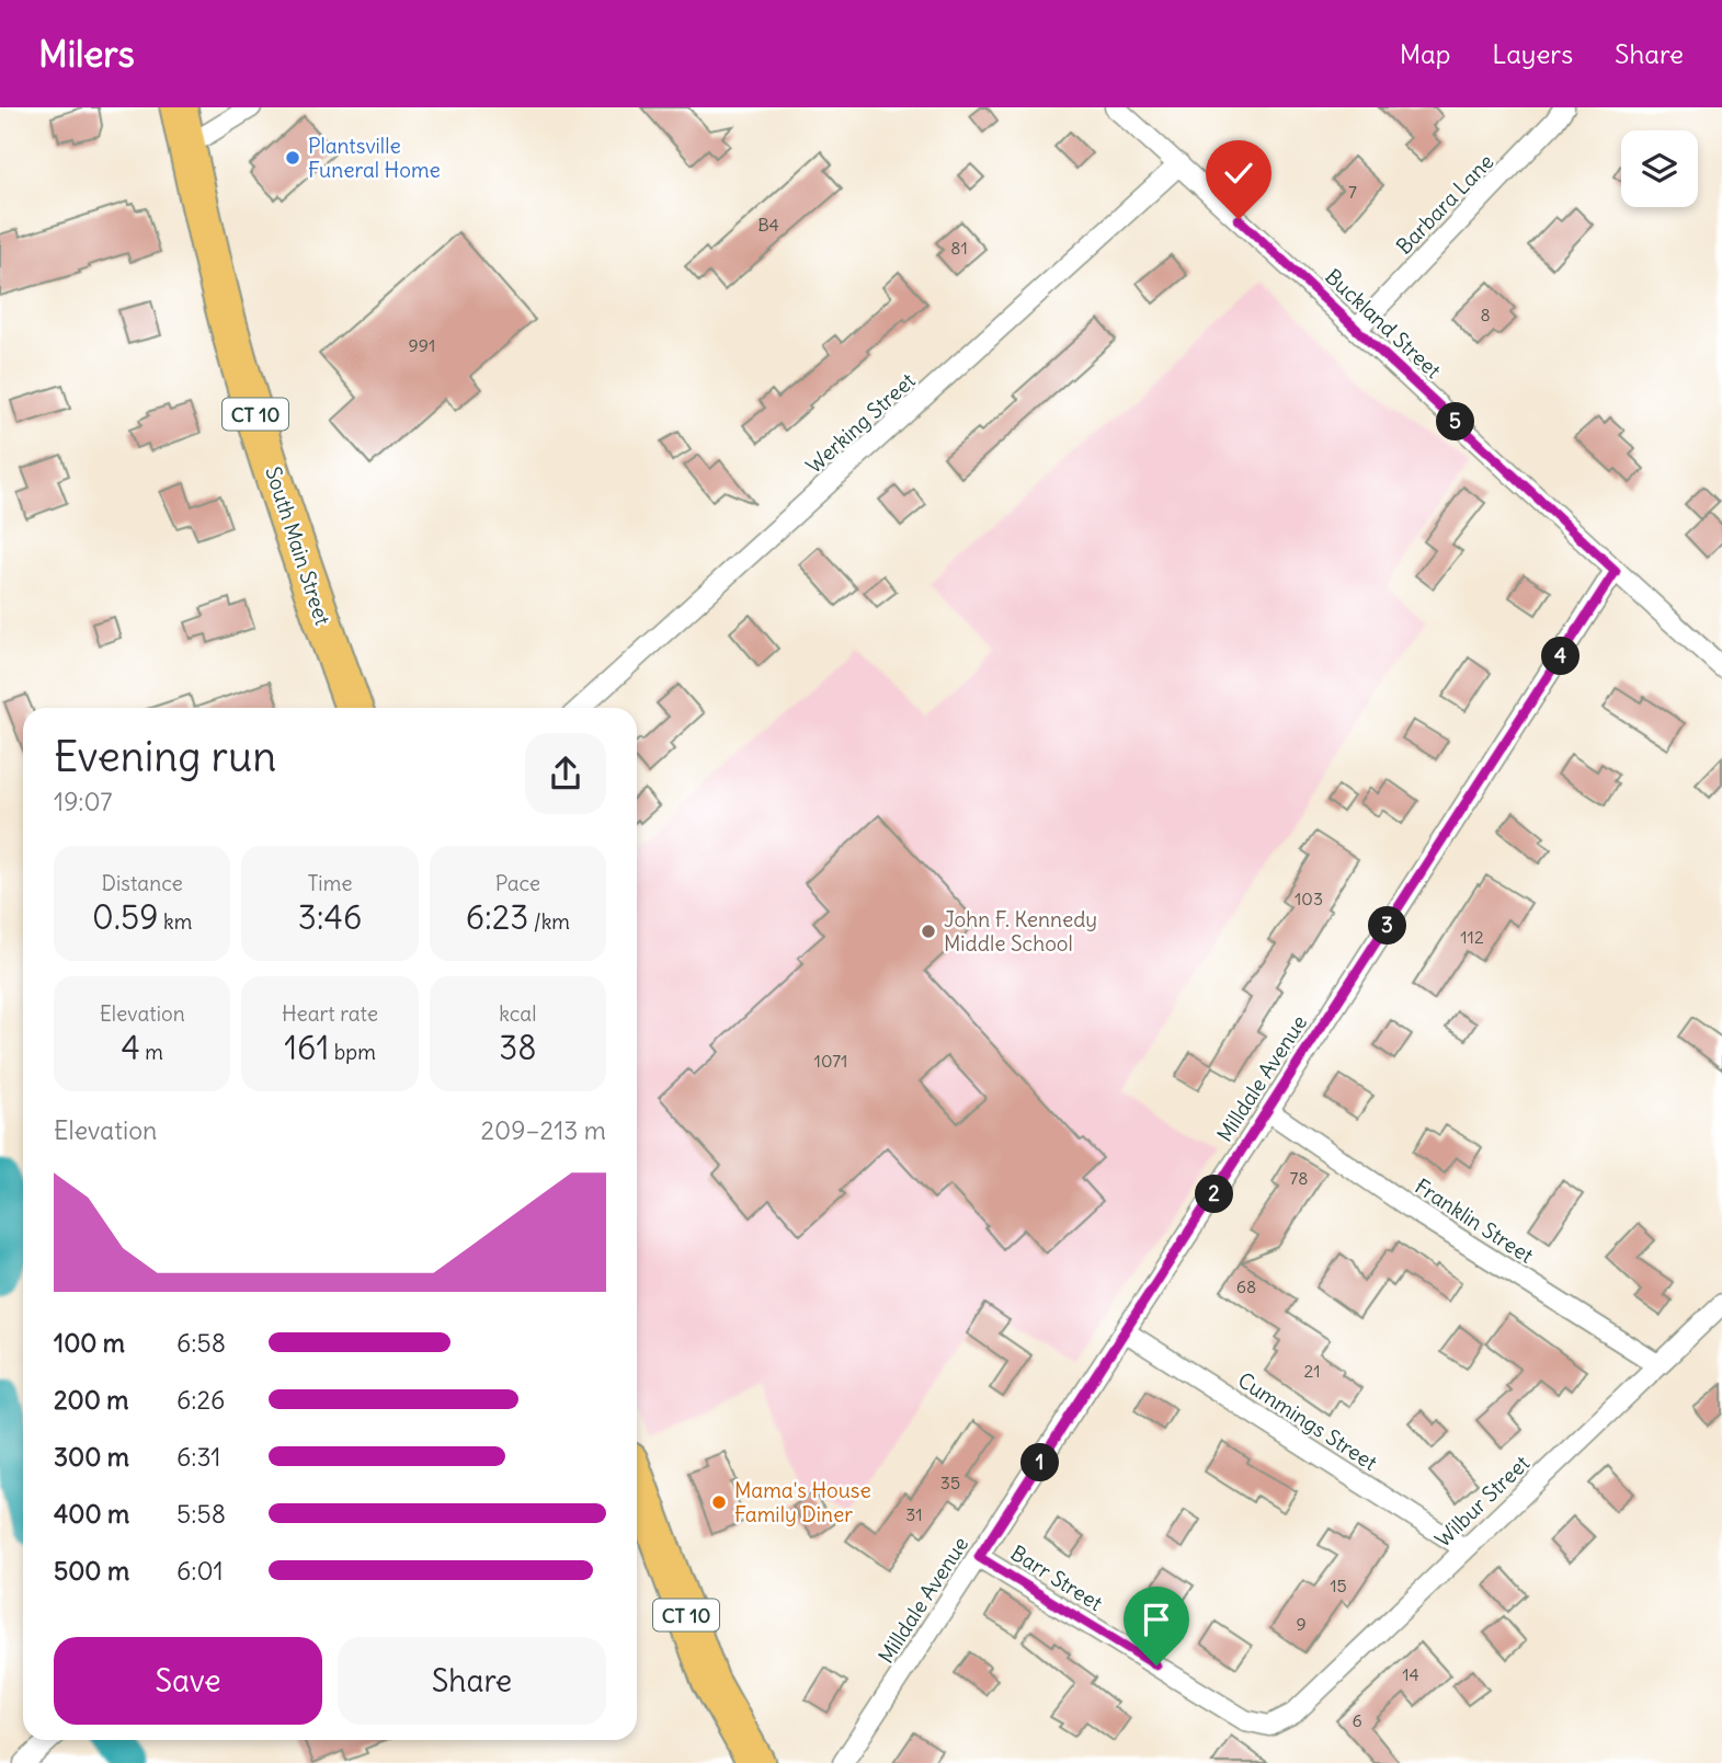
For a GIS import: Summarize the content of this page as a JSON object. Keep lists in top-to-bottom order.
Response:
{
  "streets": {
    "highway": ["CT 10", "South Main Street"],
    "street": [
      "Barbara Lane",
      "Buckland Street",
      "Werking Street",
      "Milldale Avenue",
      "Franklin Street",
      "Cummings Street",
      "Wilbur Street",
      "Barr Street"
    ]
  },
  "crossings": [
    ["Barbara Lane", "Buckland Street"],
    ["Buckland Street", "Werking Street"],
    ["Buckland Street", "Milldale Avenue"],
    ["Milldale Avenue", "Franklin Street"],
    ["Milldale Avenue", "Cummings Street"],
    ["Milldale Avenue", "Barr Street"],
    ["Franklin Street", "Wilbur Street"],
    ["Cummings Street", "Wilbur Street"],
    ["Wilbur Street", "Barr Street"]
  ],
  "places": ["Plantsville Funeral Home", "John F. Kennedy Middle School", "Mama's House Family Diner"],
  "house_numbers": [
    "7",
    "B4",
    "81",
    "8",
    "991",
    "103",
    "112",
    "1071",
    "78",
    "68",
    "21",
    "35",
    "31",
    "15",
    "9",
    "14",
    "6"
  ],
  "page": {
    "header": "Milers",
    "nav": ["Map", "Layers", "Share"],
    "pins": [
      "5",
      "4",
      "3",
      "2",
      "1"
    ],
    "heading": ["Evening run", "19:07"],
    "stats": [
      ["Distance", "0.59 km"],
      ["Time", "3:46"],
      ["Pace", "6:23 /km"],
      ["Elevation", "4 m"],
      ["Heart rate", "161 bpm"],
      ["kcal", "38"]
    ],
    "chart": ["Elevation", "209–213 m"],
    "list": [
      {
        "name": "100 m",
        "note": "6:58"
      },
      {
        "name": "200 m",
        "note": "6:26"
      },
      {
        "name": "300 m",
        "note": "6:31"
      },
      {
        "name": "400 m",
        "note": "5:58"
      },
      {
        "name": "500 m",
        "note": "6:01"
      }
    ],
    "buttons": ["Save", "Share"]
  }
}
